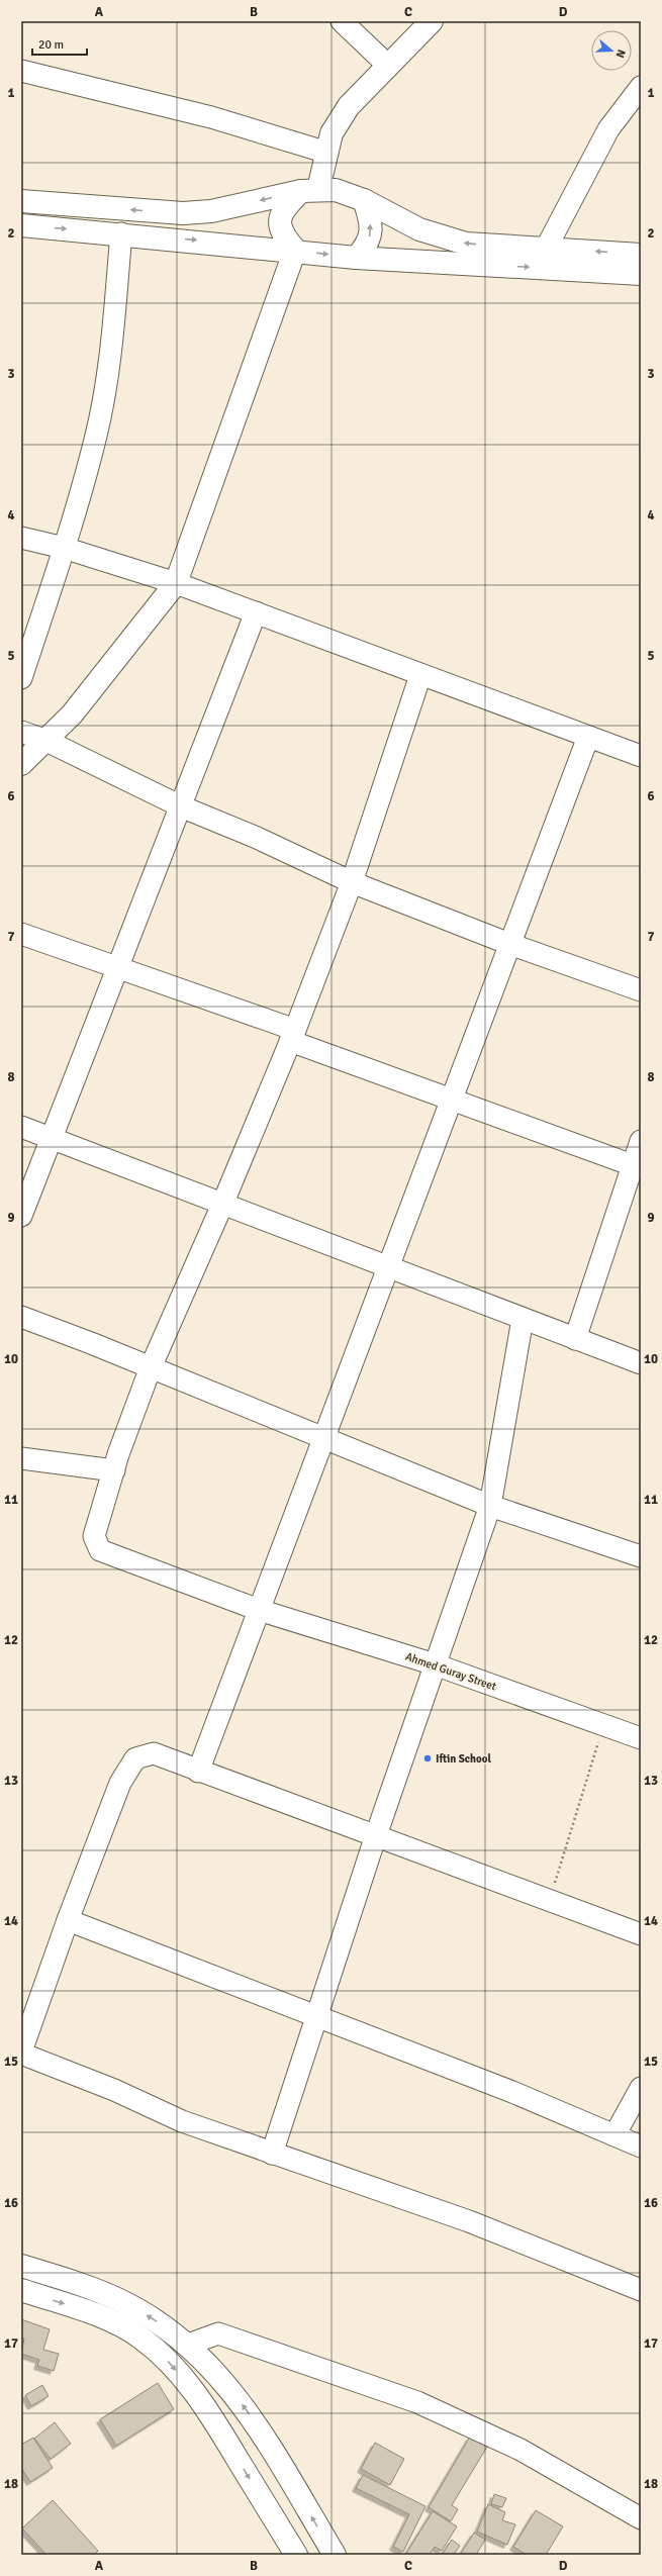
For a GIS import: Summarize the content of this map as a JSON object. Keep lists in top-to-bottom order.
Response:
{
  "streets": {
    "street": ["Ahmed Guray Street"]
  },
  "places": ["Iftin School"],
  "scale_bar": "20 m",
  "north": "right",
  "grid": {
    "columns": [
      "A",
      "B",
      "C",
      "D"
    ],
    "rows": [
      "1",
      "2",
      "3",
      "4",
      "5",
      "6",
      "7",
      "8",
      "9",
      "10",
      "11",
      "12",
      "13",
      "14",
      "15",
      "16",
      "17",
      "18"
    ]
  }
}
